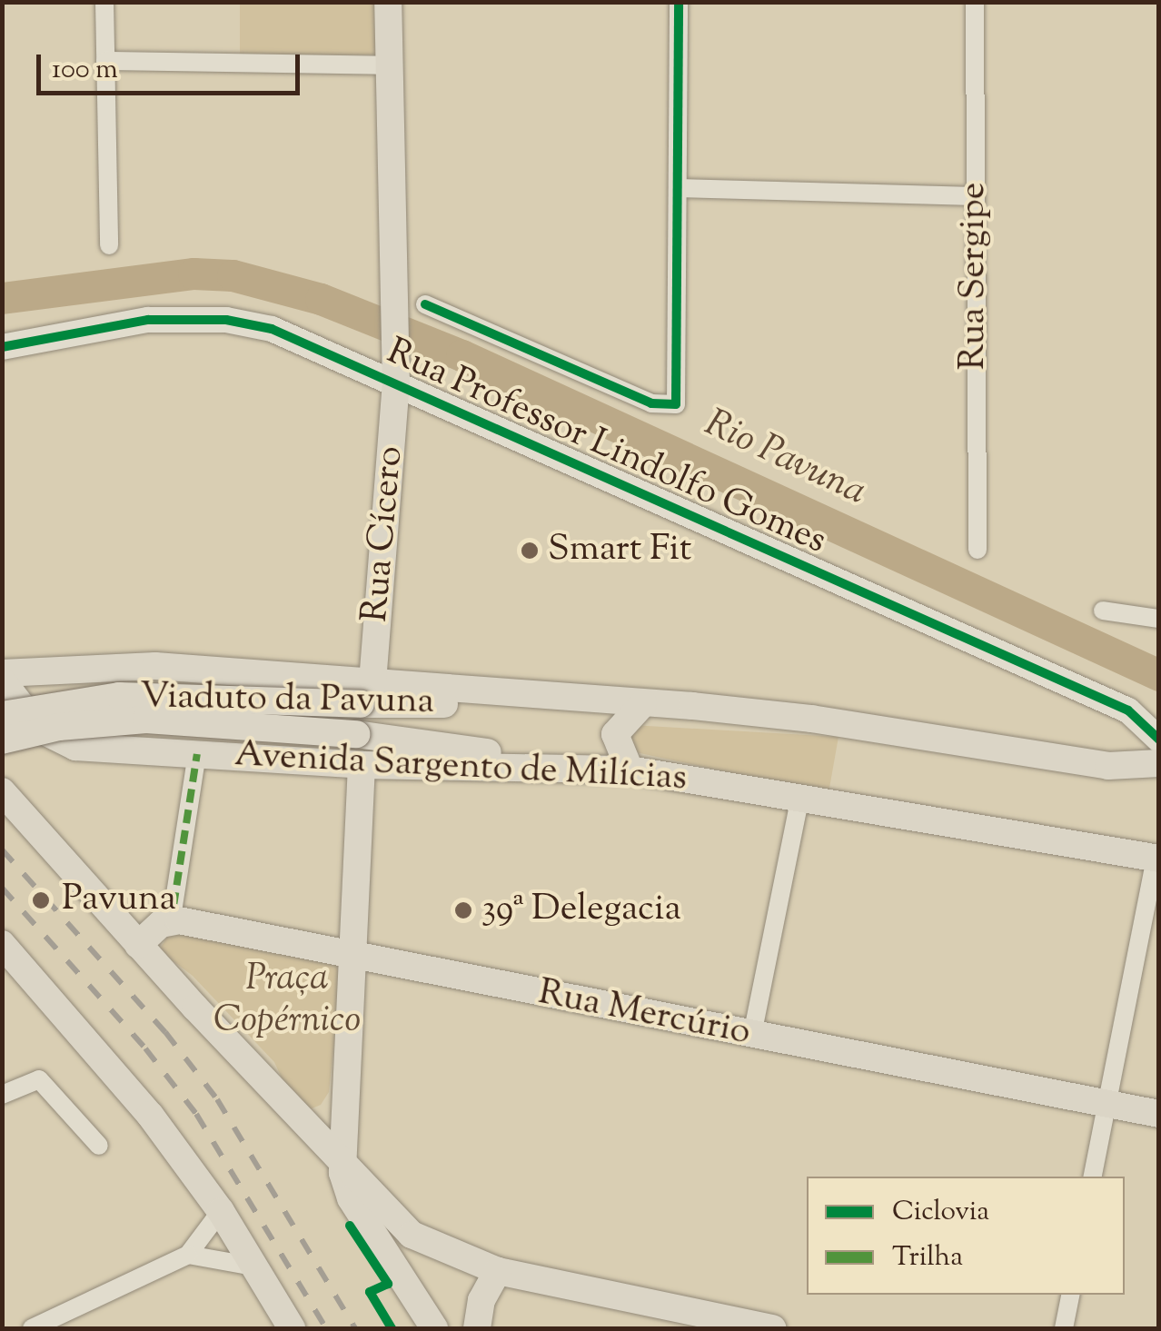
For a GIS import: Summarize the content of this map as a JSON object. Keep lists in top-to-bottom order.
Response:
{
  "streets": {
    "main road": [
      "Rua Cícero",
      "Viaduto da Pavuna",
      "Avenida Sargento de Milícias",
      "Rua Mercúrio"
    ],
    "street": ["Rua Sergipe", "Rua Professor Lindolfo Gomes"]
  },
  "crossings": [
    ["Rua Professor Lindolfo Gomes", "Rua Cícero"],
    ["Rua Cícero", "Viaduto da Pavuna"],
    ["Viaduto da Pavuna", "Avenida Sargento de Milícias"]
  ],
  "water": ["Rio Pavuna"],
  "parks": ["Praça Copérnico"],
  "places": ["Smart Fit", "Pavuna", "39ª Delegacia"],
  "legend": ["Ciclovia", "Trilha"],
  "scale_bar": "100 m"
}
